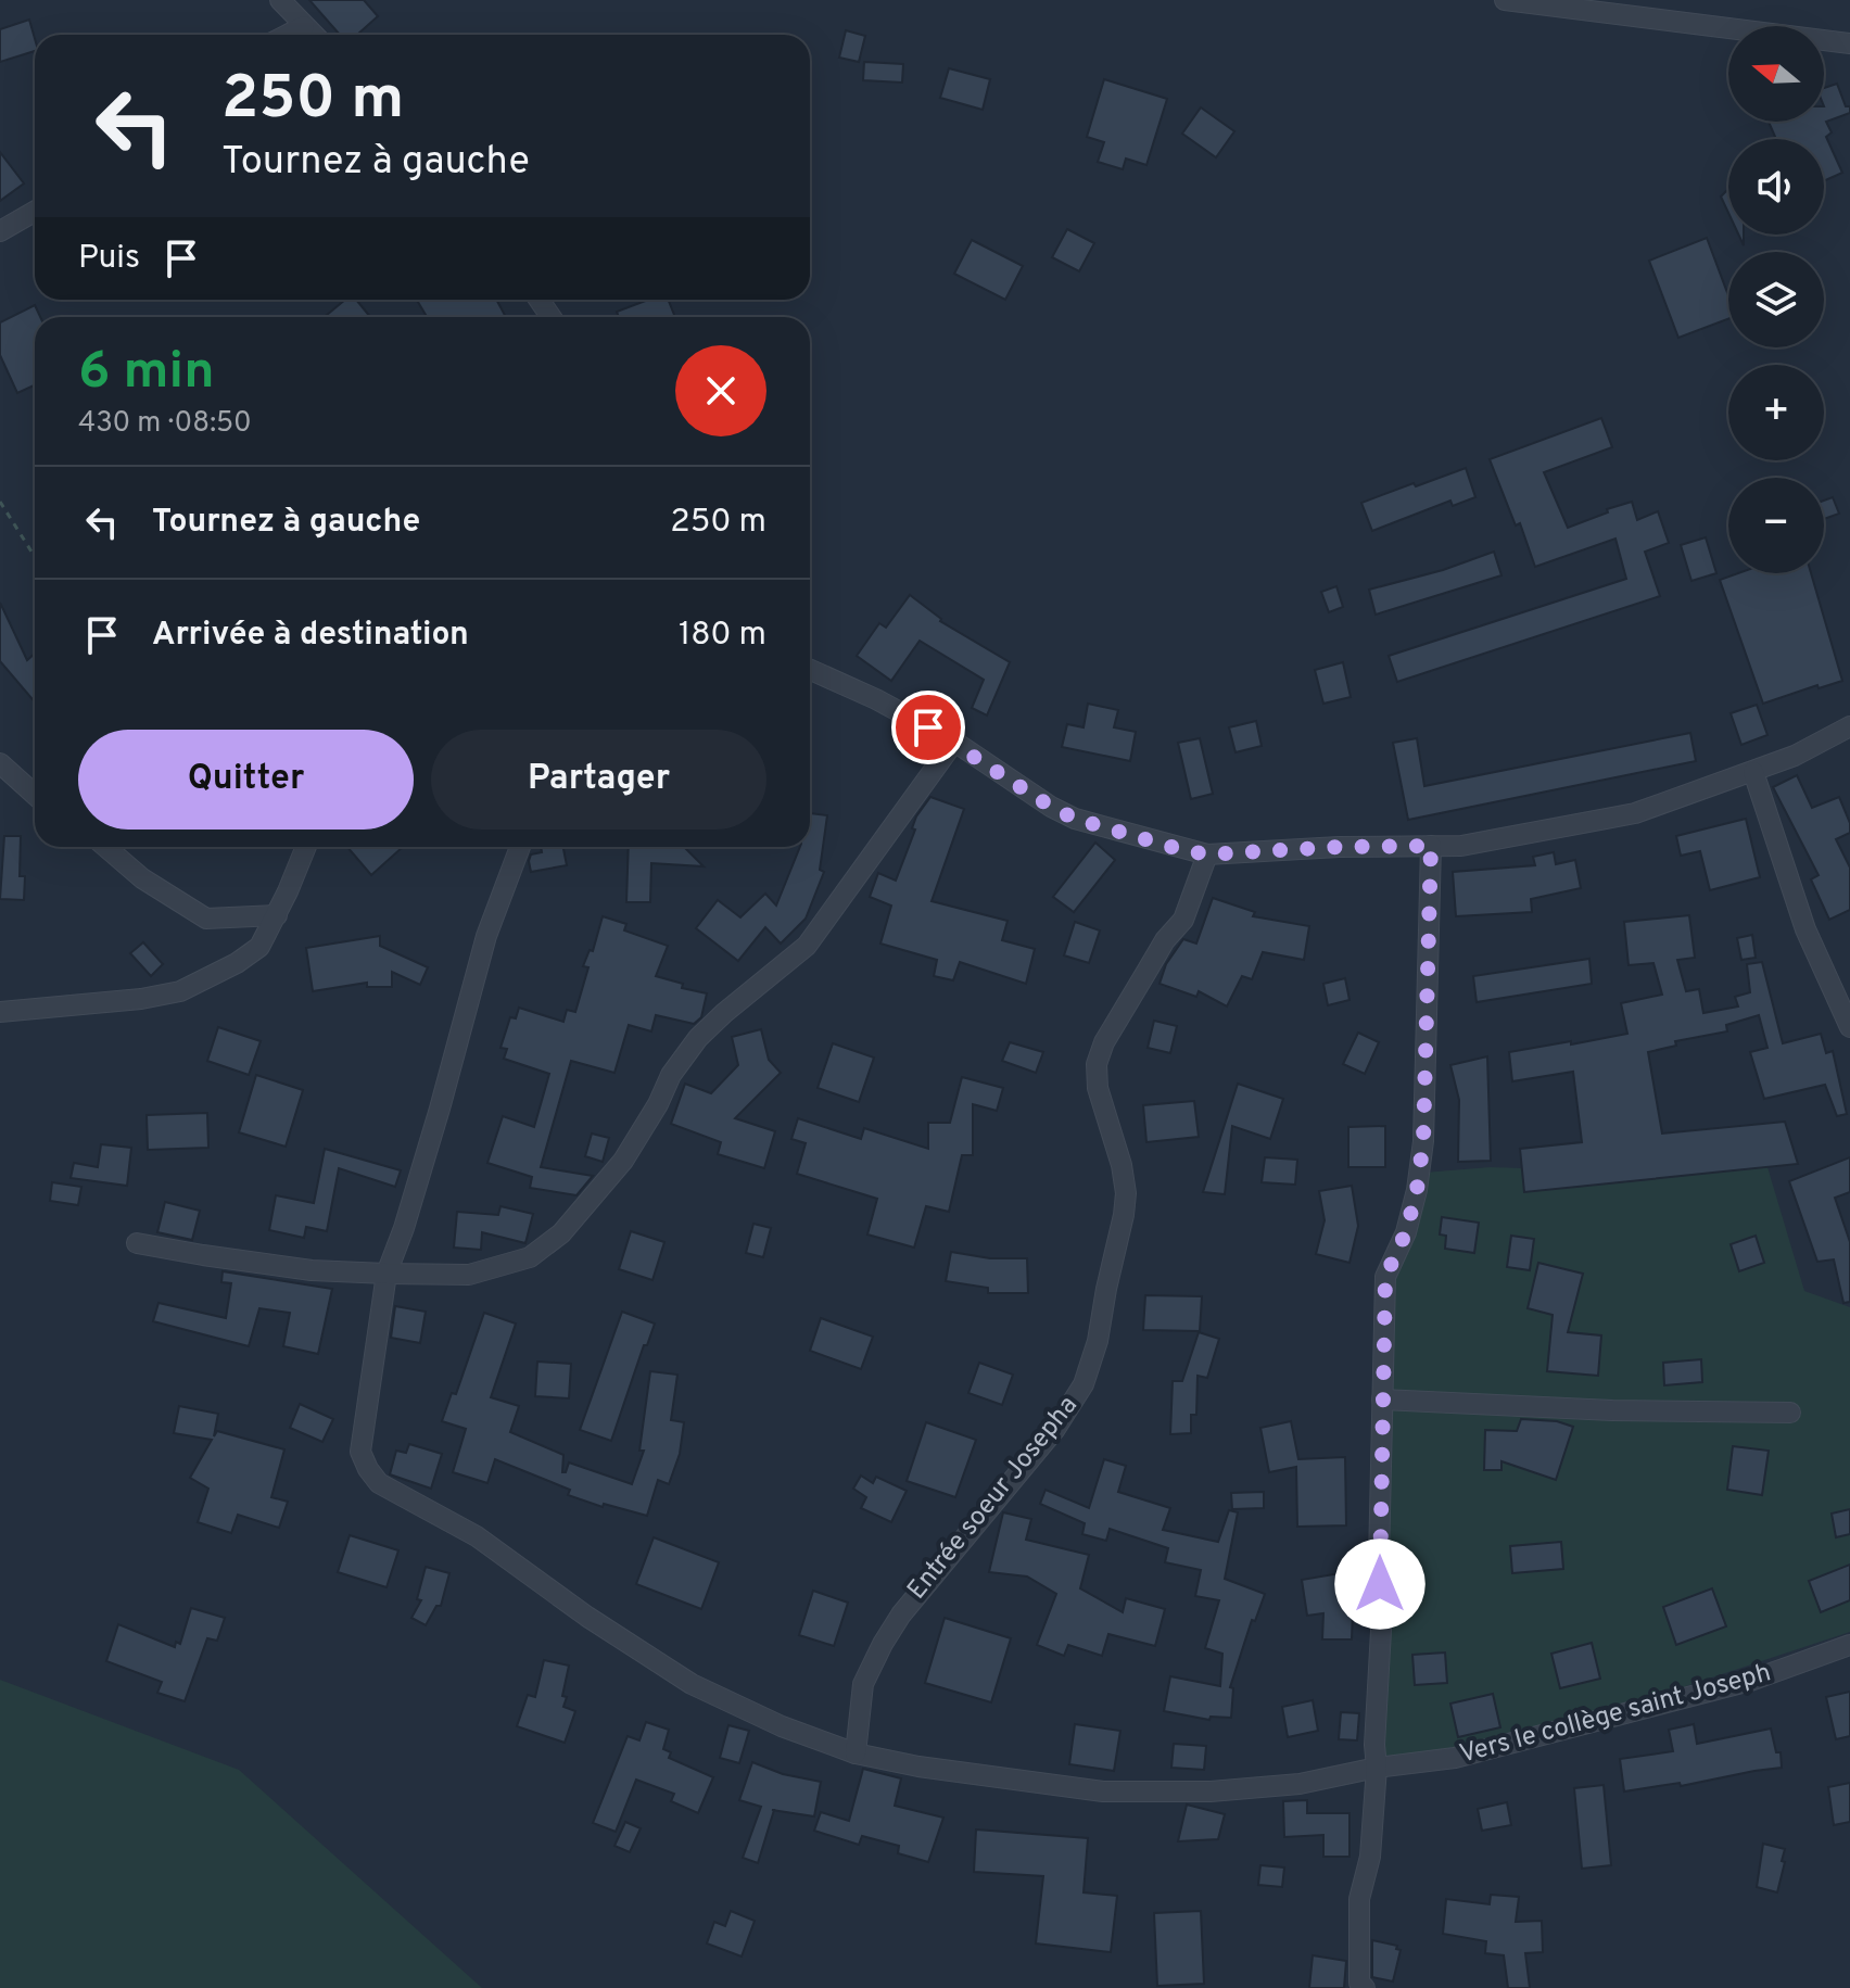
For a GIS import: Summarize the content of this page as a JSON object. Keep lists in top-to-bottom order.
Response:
{
  "streets": {
    "street": ["Entrée soeur Josepha", "Vers le collège saint Joseph"]
  },
  "crossings": [
    ["Entrée soeur Josepha", "Vers le collège saint Joseph"]
  ],
  "north": "left",
  "page": {
    "map_buttons": ["+", "−"],
    "turn": ["250 m", "Tournez à gauche"],
    "then": "Puis",
    "heading": ["6 min", "430 m · 08:50"],
    "list": [
      {
        "name": "Tournez à gauche",
        "value": "250 m"
      },
      {
        "name": "Arrivée à destination",
        "value": "180 m"
      }
    ],
    "buttons": ["Quitter", "Partager"]
  }
}
